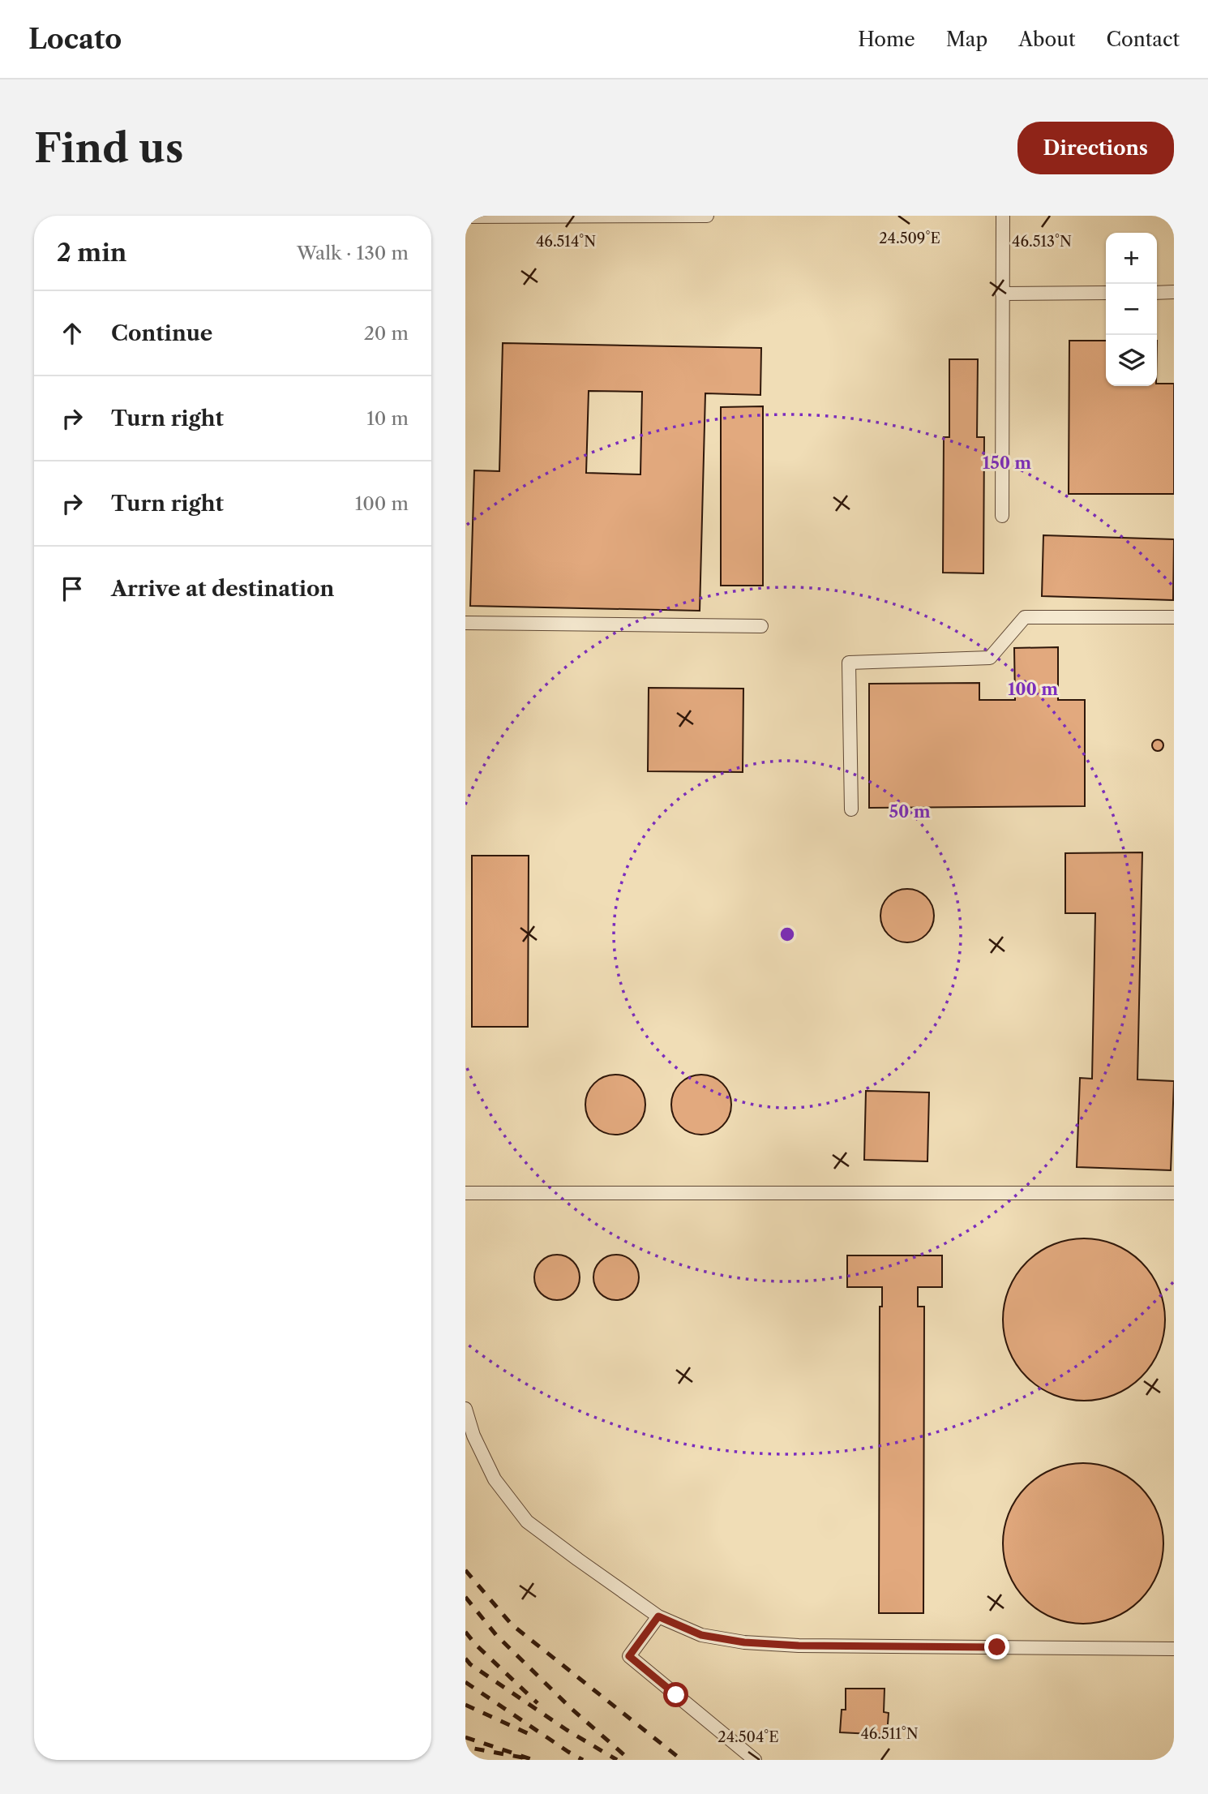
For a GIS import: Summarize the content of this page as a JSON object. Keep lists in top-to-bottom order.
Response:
{
  "page": {
    "header": "Locato",
    "nav": [
      "Home",
      "Map",
      "About",
      "Contact"
    ],
    "buttons": "Directions",
    "title": "Find us",
    "heading": ["2 min", "Walk · 130 m"],
    "map_buttons": ["+", "−"],
    "list": [
      ["Continue", "20 m"],
      ["Turn right", "10 m"],
      ["Turn right", "100 m"],
      "Arrive at destination"
    ]
  },
  "coordinates": [
    "24.509°E",
    "46.514°N",
    "46.513°N",
    "46.511°N",
    "24.504°E"
  ],
  "rings": ["150 m", "100 m", "50 m"]
}
